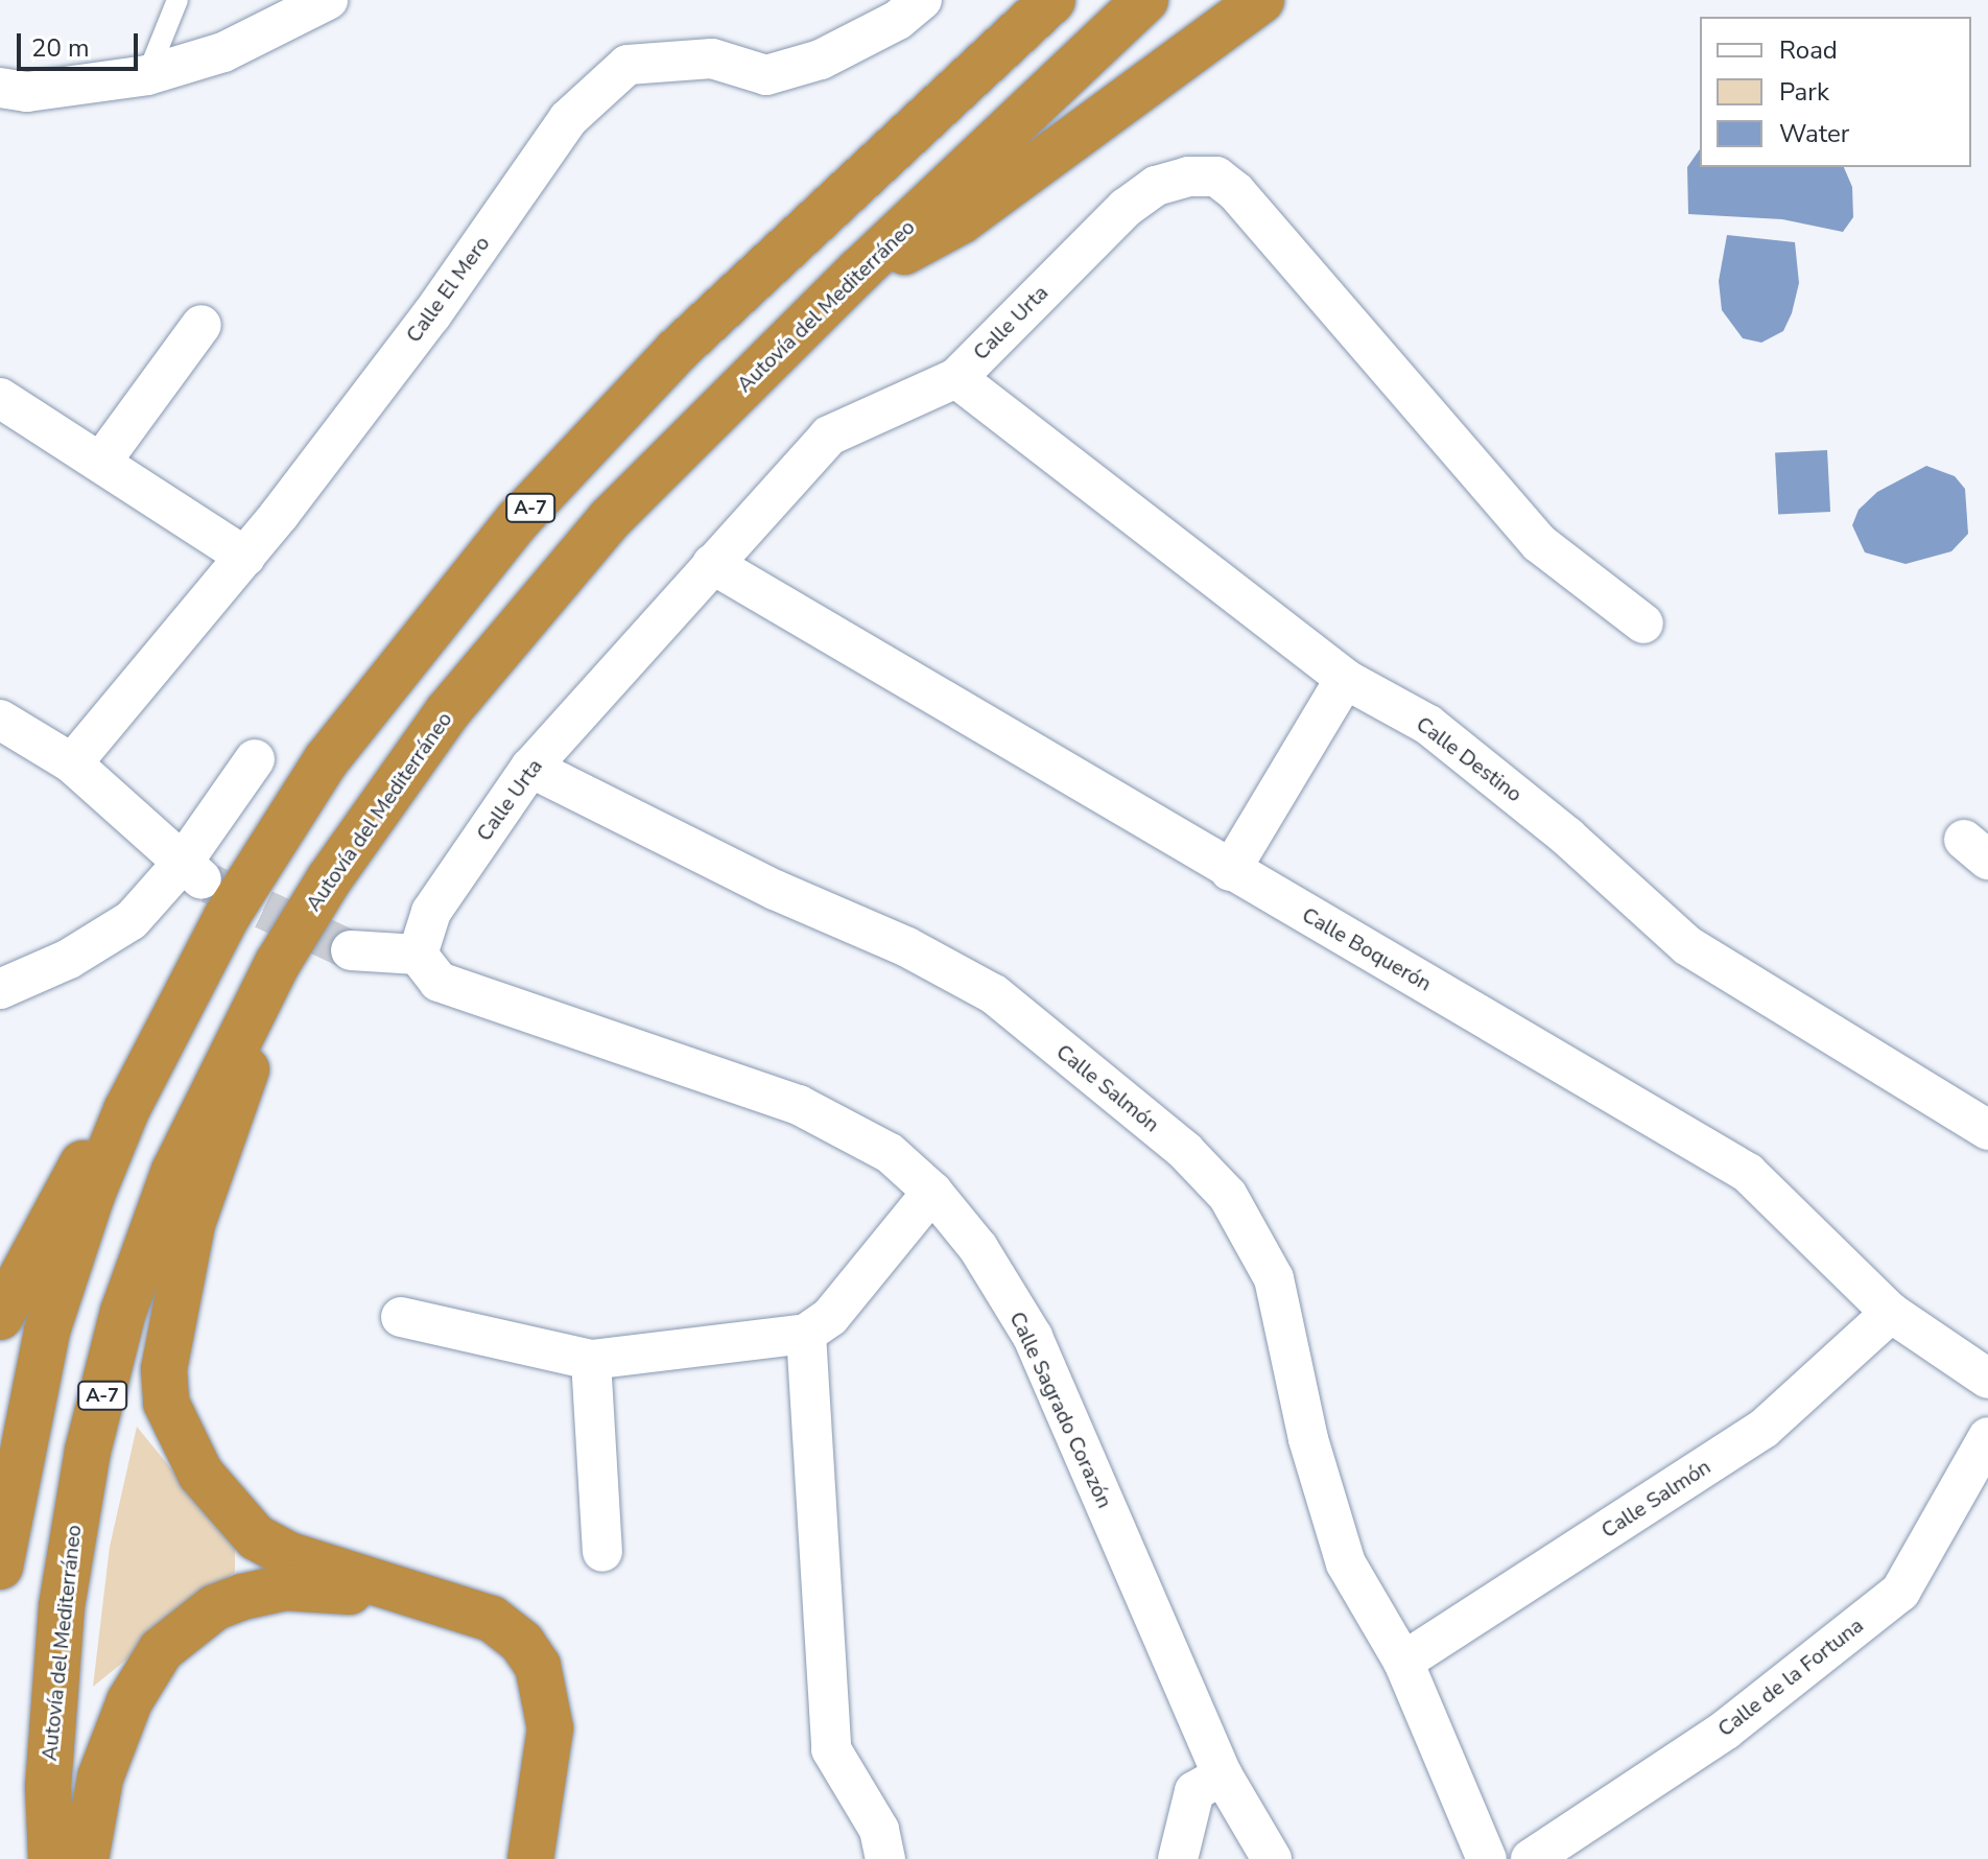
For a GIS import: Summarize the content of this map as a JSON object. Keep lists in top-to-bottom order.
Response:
{
  "streets": {
    "highway": ["Autovía del Mediterráneo", "A-7"],
    "street": [
      "Calle El Mero",
      "Calle Urta",
      "Calle Destino",
      "Calle Boquerón",
      "Calle Salmón",
      "Calle Sagrado Corazón",
      "Calle de la Fortuna"
    ]
  },
  "crossings": [
    ["Calle Urta", "Calle Destino"],
    ["Calle Urta", "Calle Boquerón"],
    ["Calle Urta", "Calle Salmón"],
    ["Calle Urta", "Calle Sagrado Corazón"],
    ["Calle Boquerón", "Calle Salmón"]
  ],
  "legend": ["Road", "Park", "Water"],
  "scale_bar": "20 m"
}
